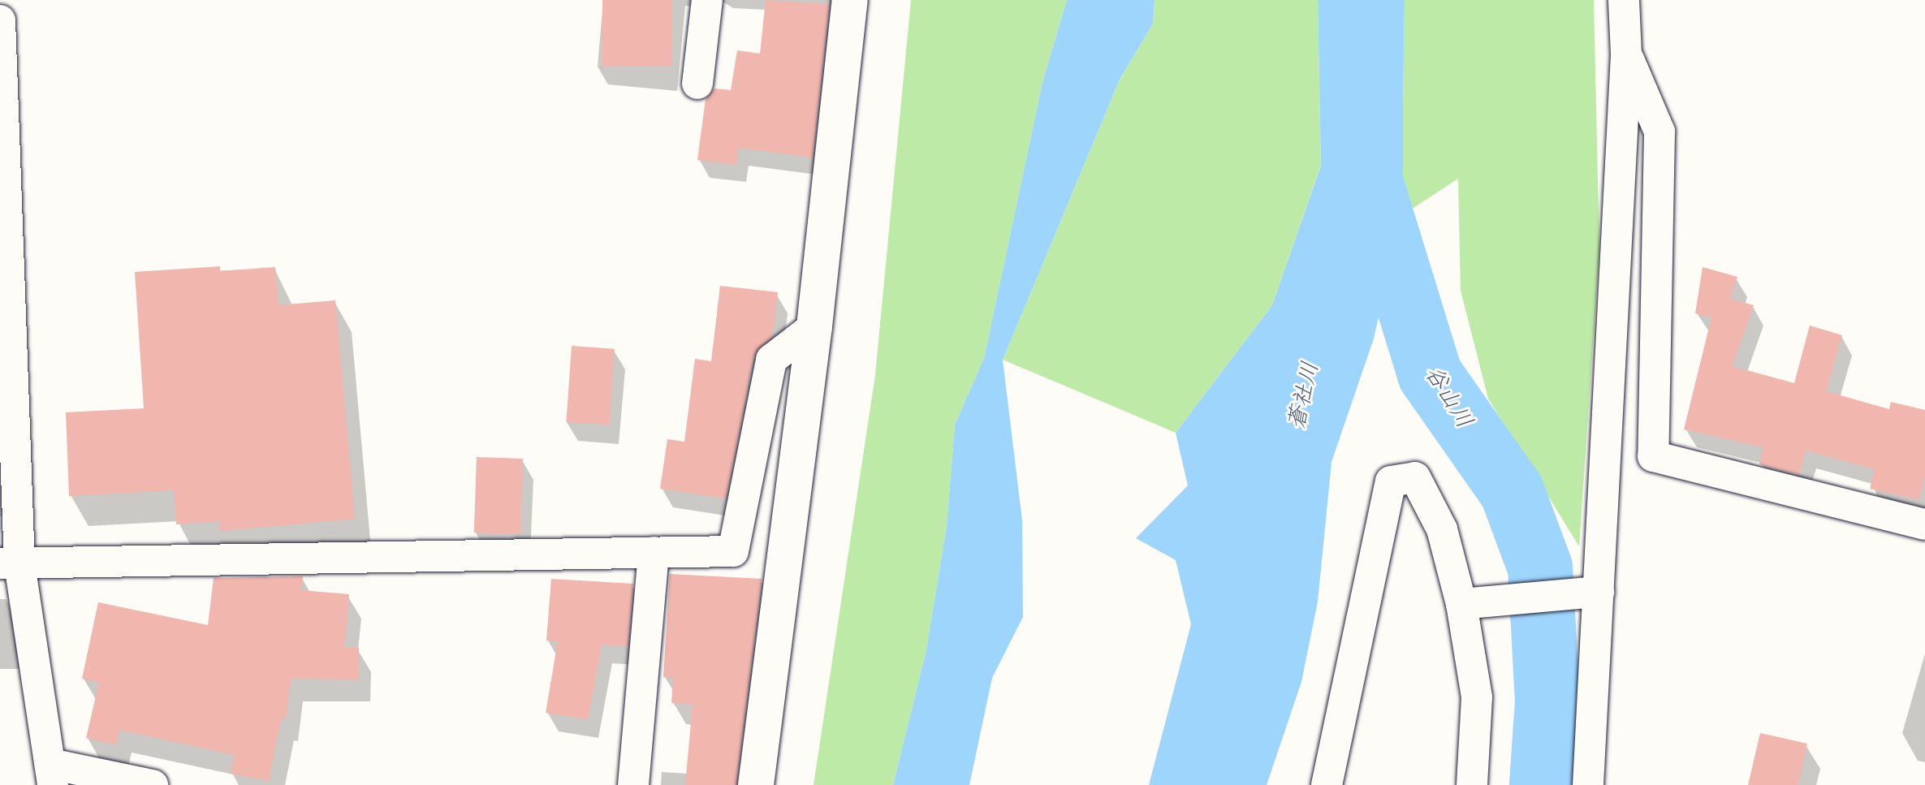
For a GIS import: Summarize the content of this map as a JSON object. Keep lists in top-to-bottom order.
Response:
{
  "water": ["蒼社川", "谷山川"]
}
